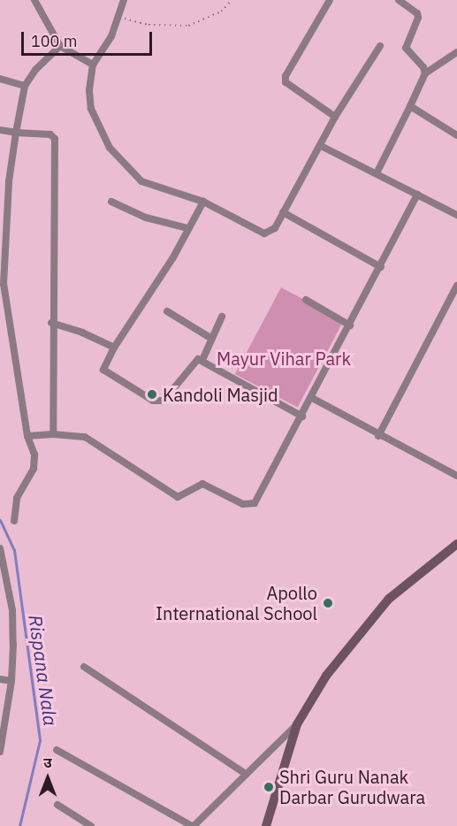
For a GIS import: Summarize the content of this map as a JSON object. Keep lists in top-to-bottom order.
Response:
{
  "water": ["Rispana Nala"],
  "parks": ["Mayur Vihar Park"],
  "places": ["Kandoli Masjid", "Apollo International School", "Shri Guru Nanak Darbar Gurudwara"],
  "scale_bar": "100 m",
  "north": "top"
}
